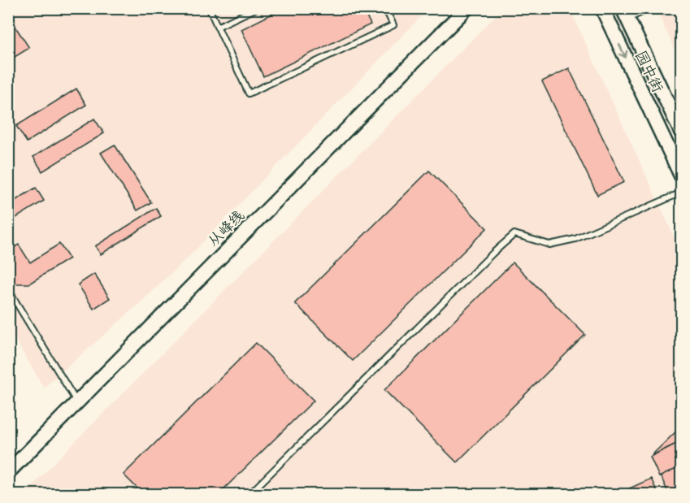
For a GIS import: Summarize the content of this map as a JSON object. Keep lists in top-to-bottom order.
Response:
{
  "streets": {
    "street": ["园中街", "从峰线"]
  }
}
